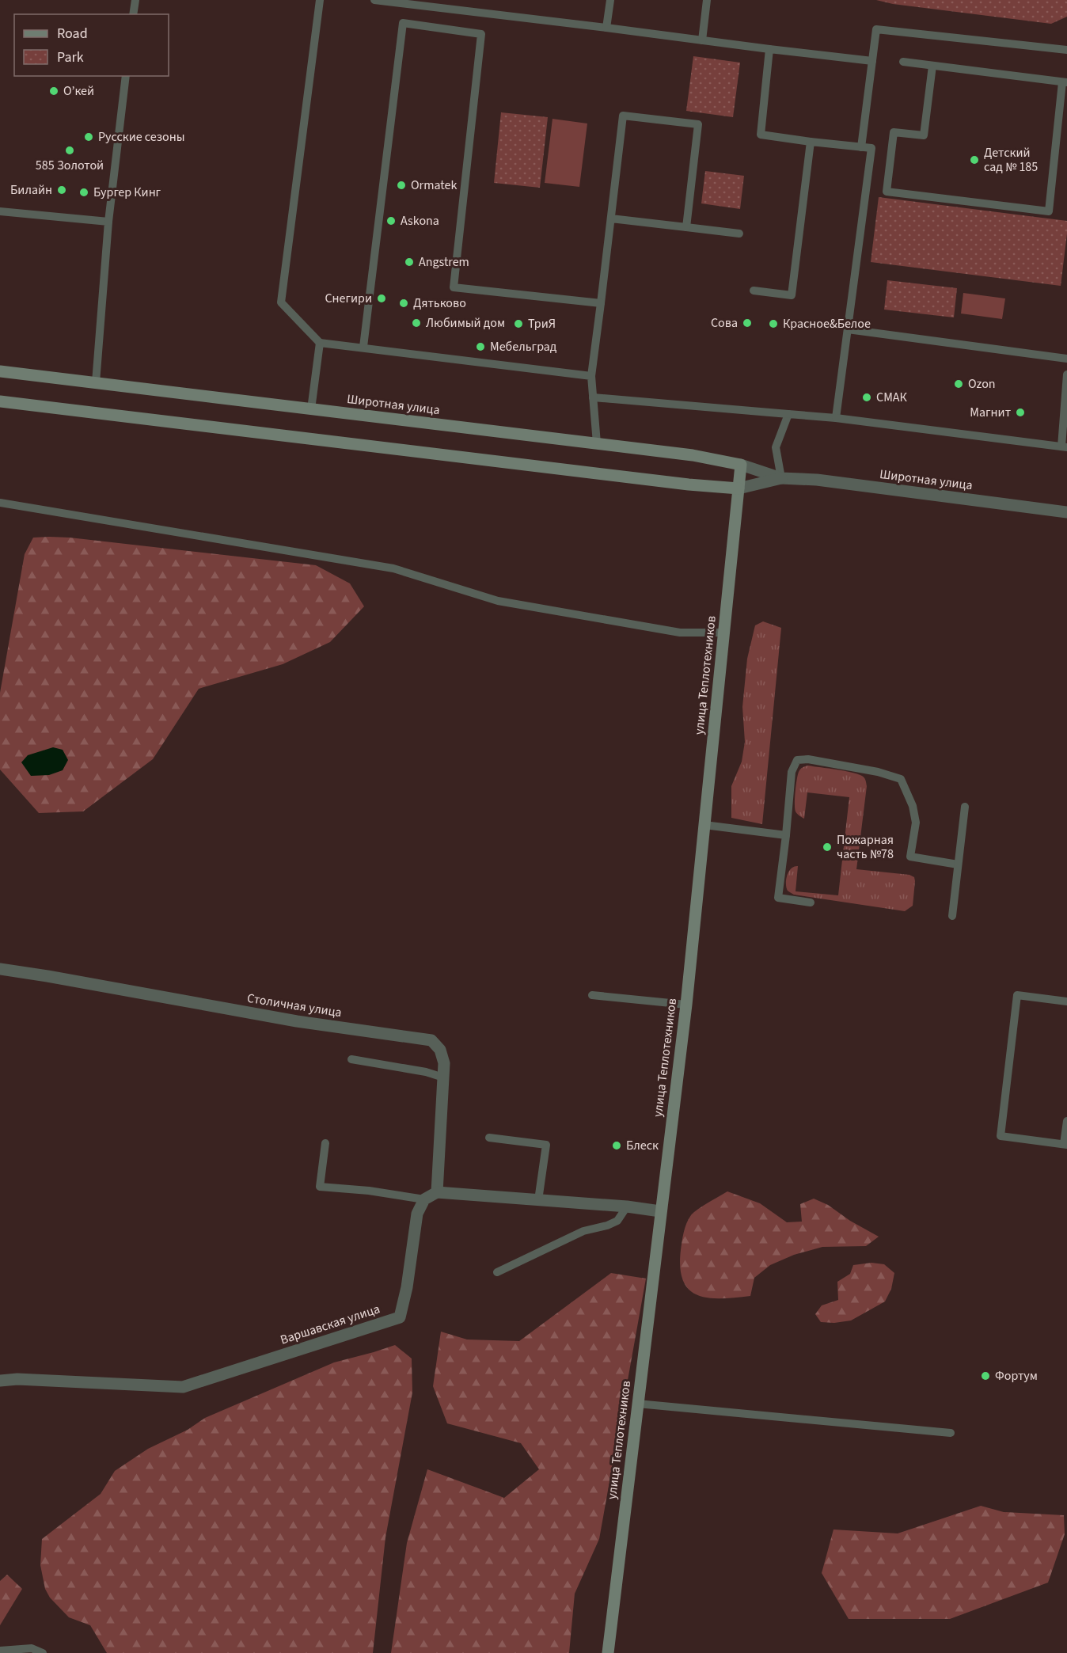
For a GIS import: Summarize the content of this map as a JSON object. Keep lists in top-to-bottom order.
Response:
{
  "streets": {
    "main road": ["Широтная улица", "улица Теплотехников"],
    "street": ["Столичная улица", "Варшавская улица"]
  },
  "crossings": [
    ["Широтная улица", "улица Теплотехников"]
  ],
  "places": [
    "О’кей",
    "Русские сезоны",
    "585 Золотой",
    "Детский сад № 185",
    "Ormatek",
    "Билайн",
    "Бургер Кинг",
    "Askona",
    "Angstrem",
    "Снегири",
    "Дятьково",
    "Любимый дом",
    "Сова",
    "ТриЯ",
    "Красное&Белое",
    "Мебельград",
    "Ozon",
    "СМАК",
    "Магнит",
    "Пожарная часть №78",
    "Блеск",
    "Фортум"
  ],
  "legend": ["Road", "Park"]
}
